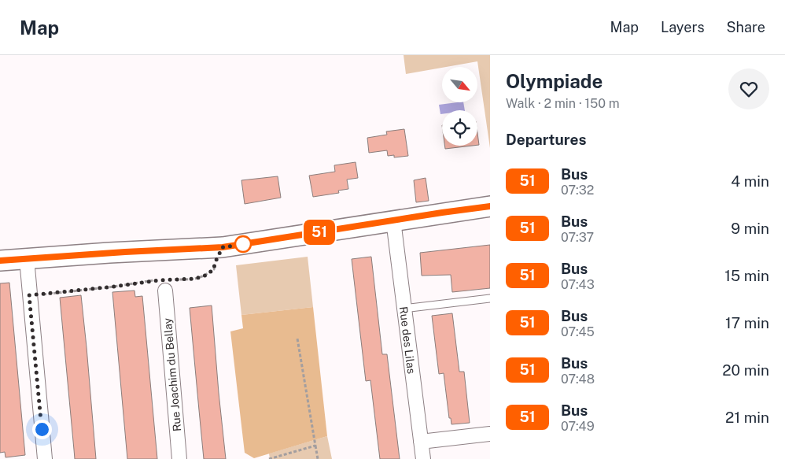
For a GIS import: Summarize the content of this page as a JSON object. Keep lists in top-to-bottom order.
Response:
{
  "streets": {
    "street": ["Rue des Lilas", "Rue Joachim du Bellay"]
  },
  "lines": ["bus line 51"],
  "north": "bottom right",
  "page": {
    "header": "Map",
    "nav": ["Map", "Layers", "Share"],
    "on_map": "51",
    "heading": [
      ["Olympiade", "Walk · 2 min · 150 m"],
      "Departures"
    ],
    "list": [
      {
        "mark": "51",
        "name": "Bus",
        "note": "07:32",
        "value": "4 min"
      },
      {
        "mark": "51",
        "name": "Bus",
        "note": "07:37",
        "value": "9 min"
      },
      {
        "mark": "51",
        "name": "Bus",
        "note": "07:43",
        "value": "15 min"
      },
      {
        "mark": "51",
        "name": "Bus",
        "note": "07:45",
        "value": "17 min"
      },
      {
        "mark": "51",
        "name": "Bus",
        "note": "07:48",
        "value": "20 min"
      },
      {
        "mark": "51",
        "name": "Bus",
        "note": "07:49",
        "value": "21 min"
      }
    ]
  }
}
